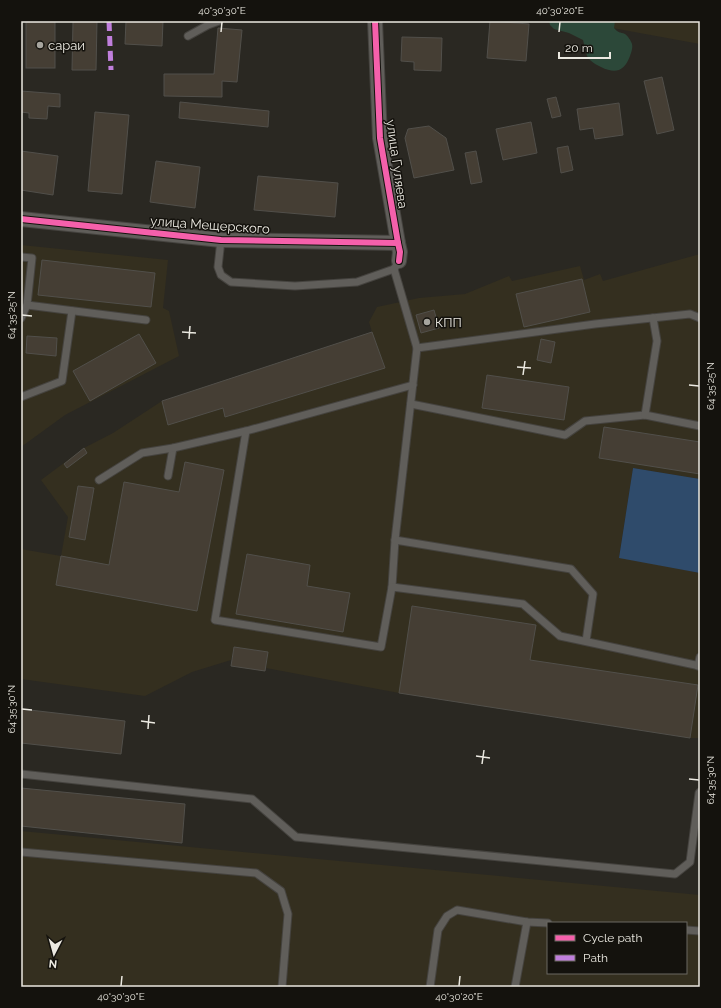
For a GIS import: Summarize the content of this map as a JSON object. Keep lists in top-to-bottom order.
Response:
{
  "streets": {
    "street": ["улица Гуляева", "улица Мещерского"]
  },
  "crossings": [
    ["улица Гуляева", "улица Мещерского"]
  ],
  "places": ["сараи", "КПП"],
  "legend": ["Cycle path", "Path"],
  "scale_bar": "20 m",
  "north": "bottom",
  "coordinates": [
    "40°30'30\"E",
    "40°30'20\"E",
    "64°35'25\"N",
    "64°35'30\"N"
  ]
}
